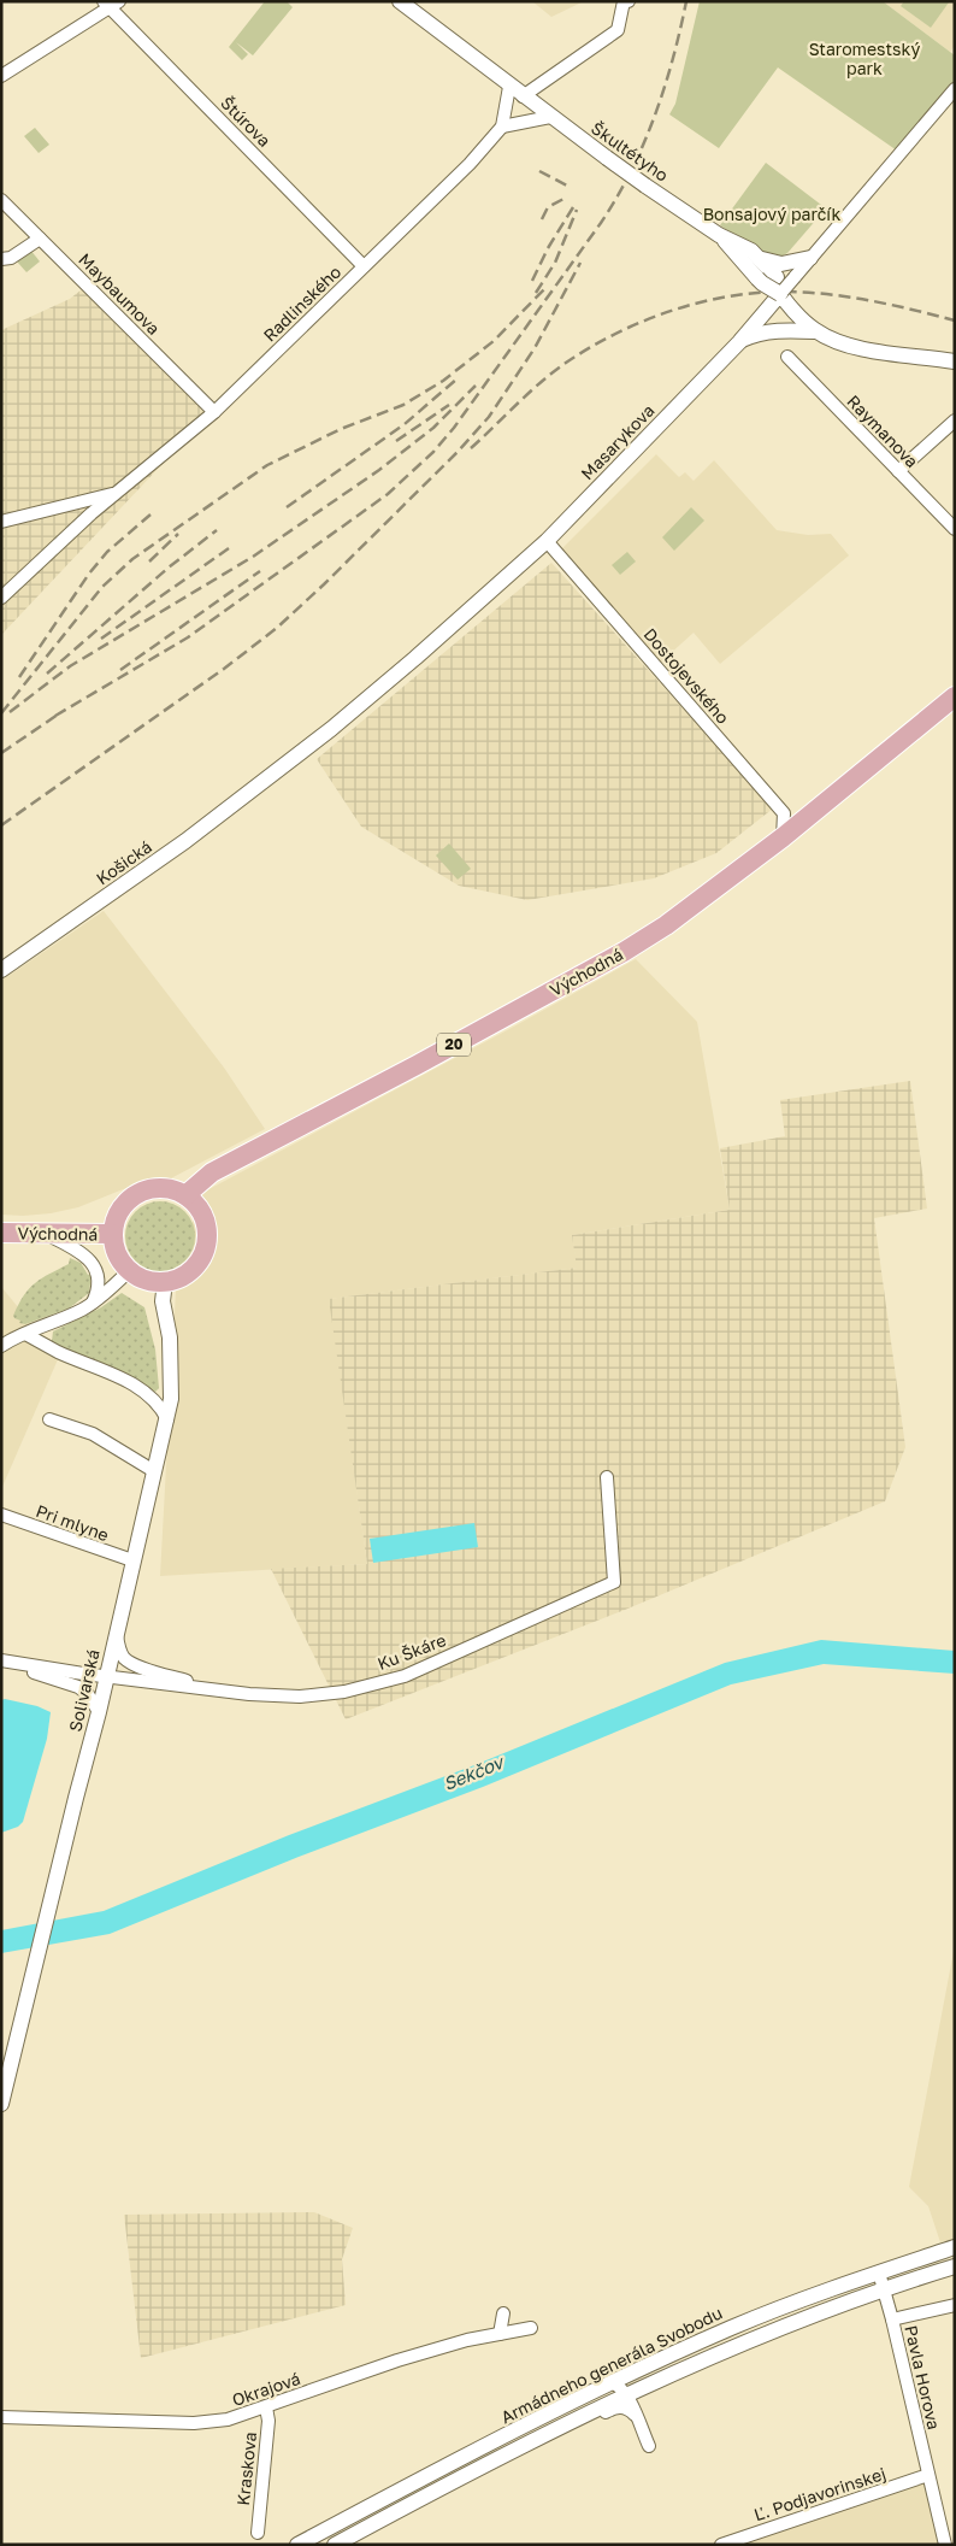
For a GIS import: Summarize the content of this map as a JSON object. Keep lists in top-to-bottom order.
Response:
{
  "streets": {
    "main road": ["Východná", "20"],
    "street": [
      "Štúrova",
      "Škultétyho",
      "Maybaumova",
      "Radlinského",
      "Raymanova",
      "Masarykova",
      "Dostojevského",
      "Košická",
      "Pri mlyne",
      "Ku Škáre",
      "Solivarská",
      "Armádneho generála Svobodu",
      "Pavla Horova",
      "Okrajová",
      "Kraskova",
      "Ľ. Podjavorinskej"
    ]
  },
  "crossings": [
    ["Štúrova", "Radlinského"],
    ["Škultétyho", "Radlinského"],
    ["Škultétyho", "Masarykova"],
    ["Maybaumova", "Radlinského"],
    ["Masarykova", "Dostojevského"],
    ["Masarykova", "Košická"],
    ["Východná", "Solivarská"],
    ["Pri mlyne", "Solivarská"],
    ["Ku Škáre", "Solivarská"],
    ["Armádneho generála Svobodu", "Pavla Horova"],
    ["Pavla Horova", "Ľ. Podjavorinskej"],
    ["Okrajová", "Kraskova"]
  ],
  "water": ["Sekčov"],
  "parks": ["Staromestský park", "Bonsajový parčík"]
}
